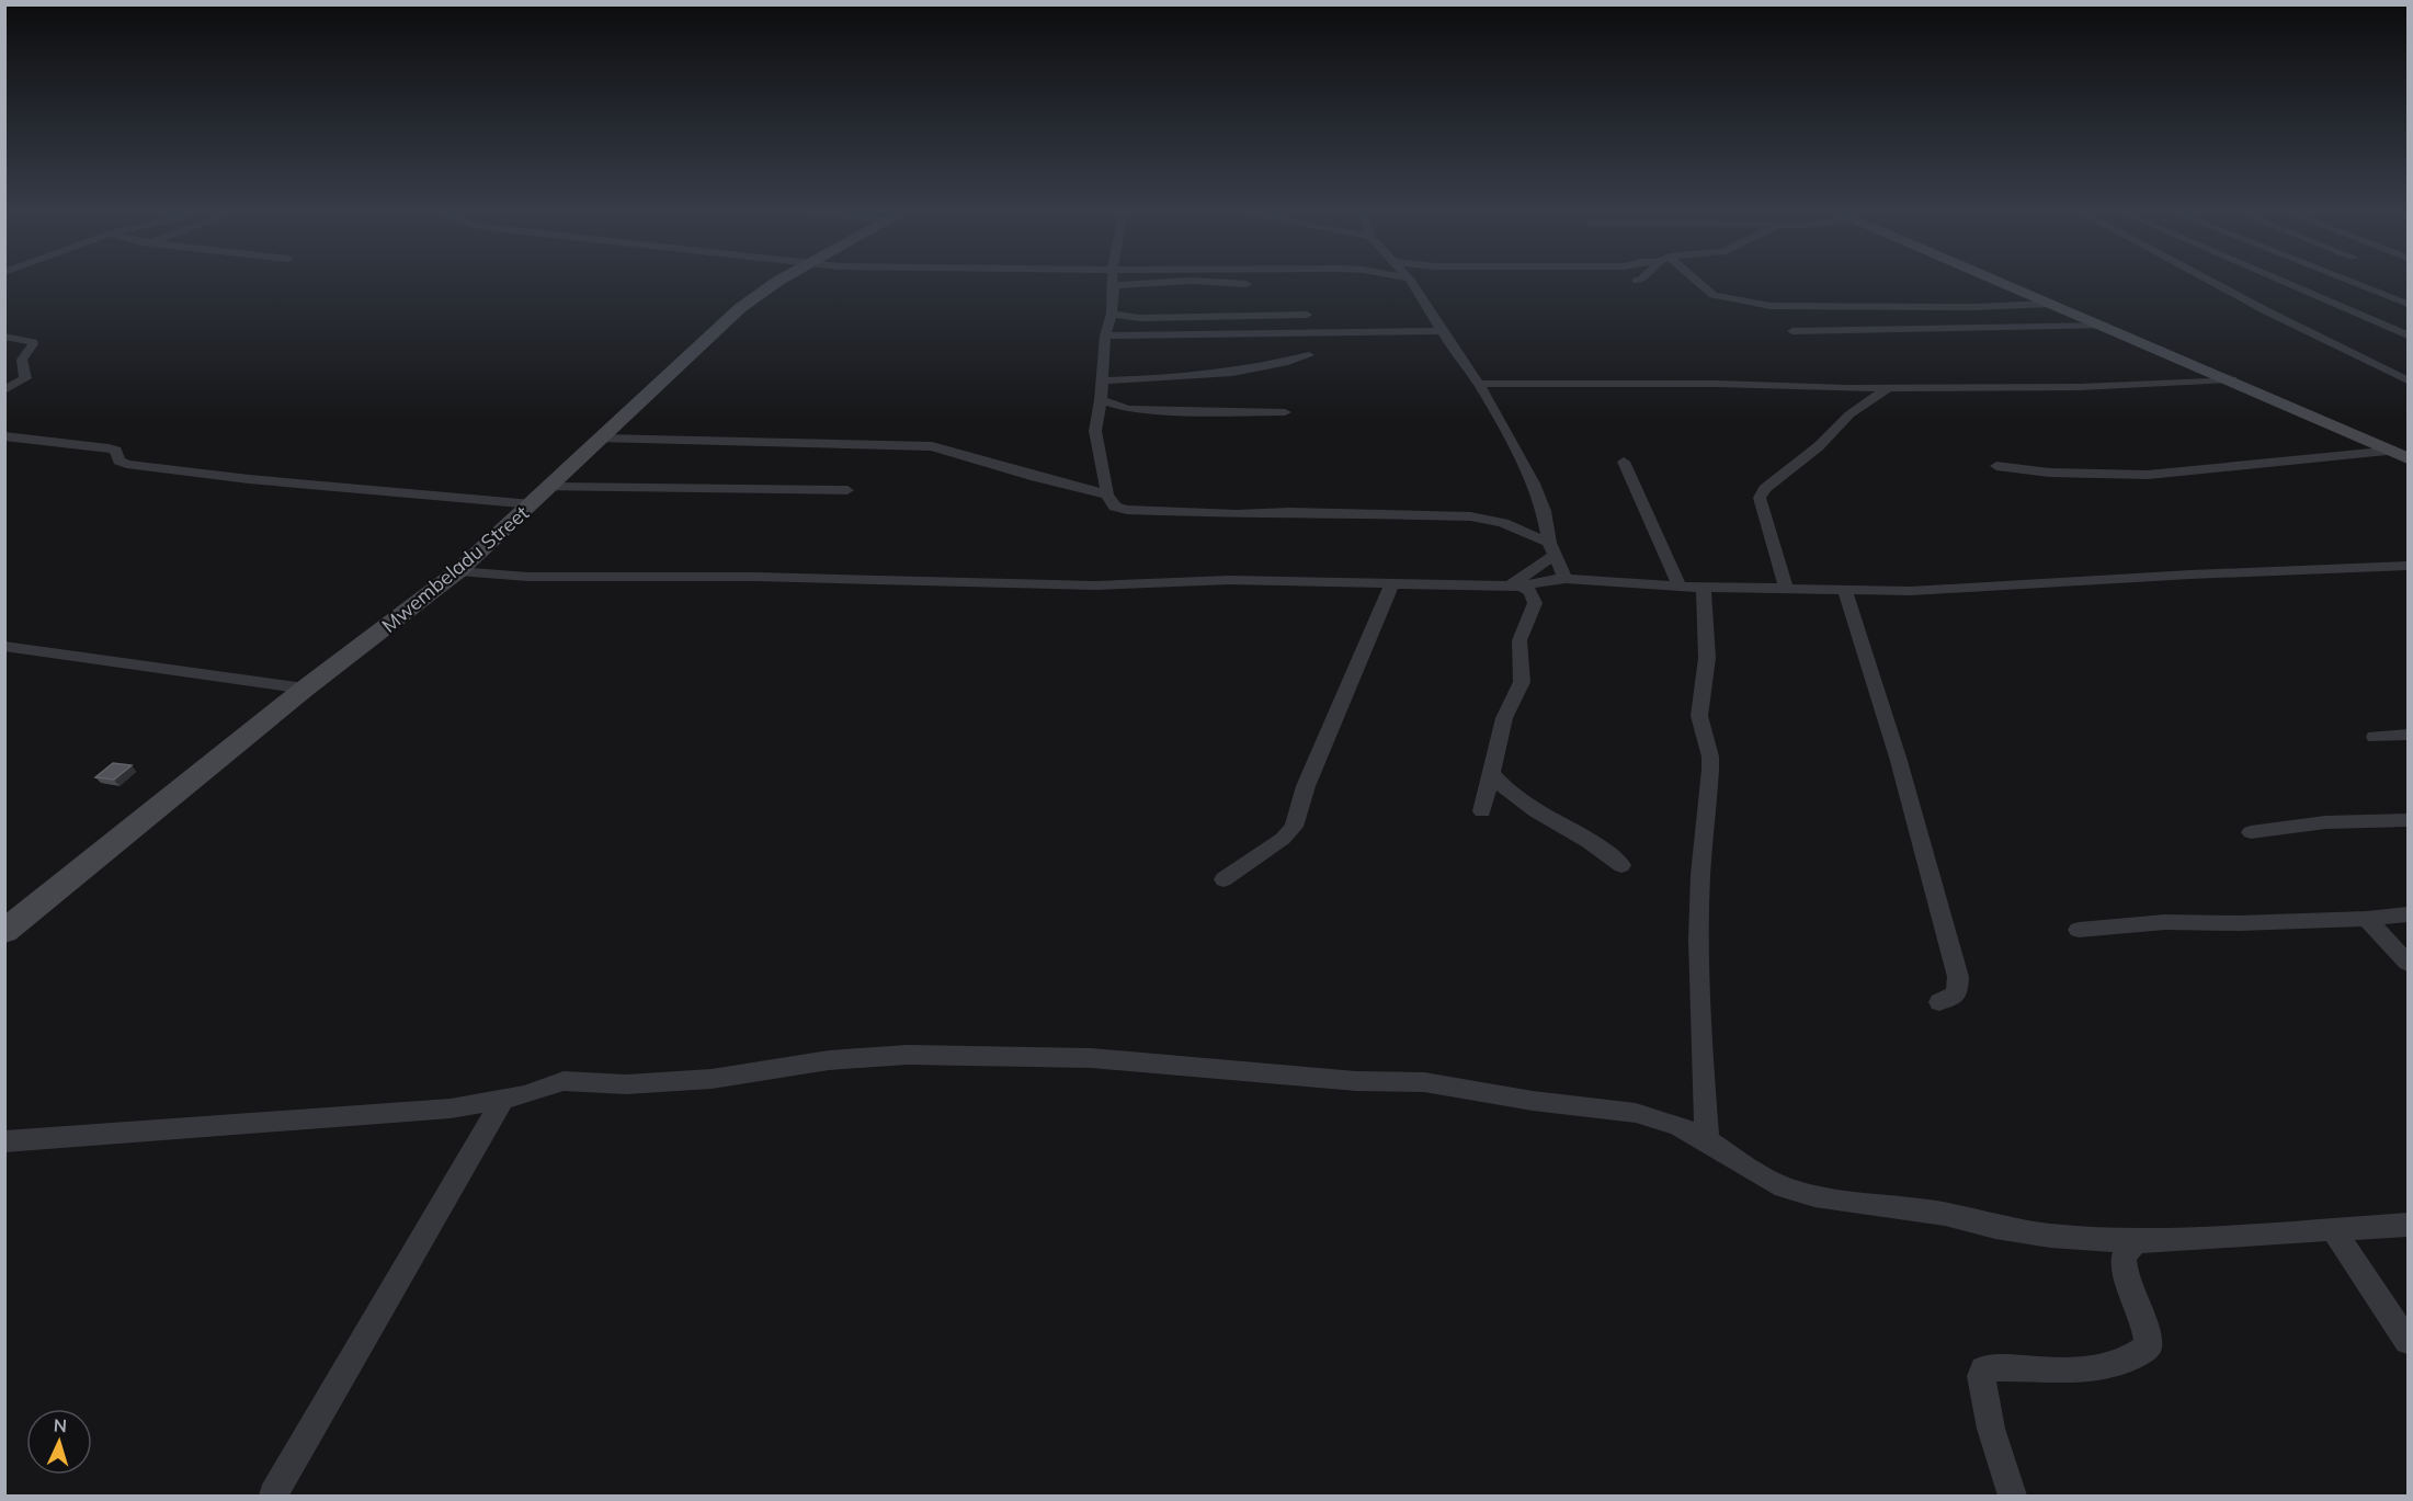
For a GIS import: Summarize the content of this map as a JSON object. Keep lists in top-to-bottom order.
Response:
{
  "streets": {
    "street": ["Mwembeladu Street"]
  },
  "north": "top"
}
